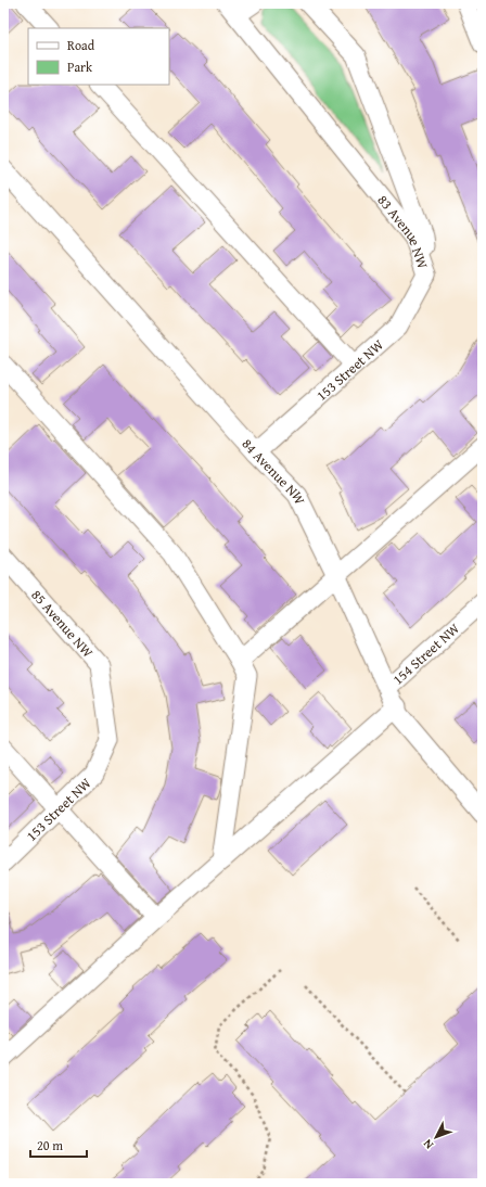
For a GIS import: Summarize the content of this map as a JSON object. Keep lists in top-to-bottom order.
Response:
{
  "streets": {
    "street": [
      "83 Avenue NW",
      "153 Street NW",
      "84 Avenue NW",
      "85 Avenue NW",
      "154 Street NW"
    ]
  },
  "crossings": [
    ["83 Avenue NW", "153 Street NW"],
    ["153 Street NW", "84 Avenue NW"],
    ["153 Street NW", "85 Avenue NW"],
    ["84 Avenue NW", "154 Street NW"]
  ],
  "legend": ["Road", "Park"],
  "scale_bar": "20 m",
  "north": "bottom left"
}
